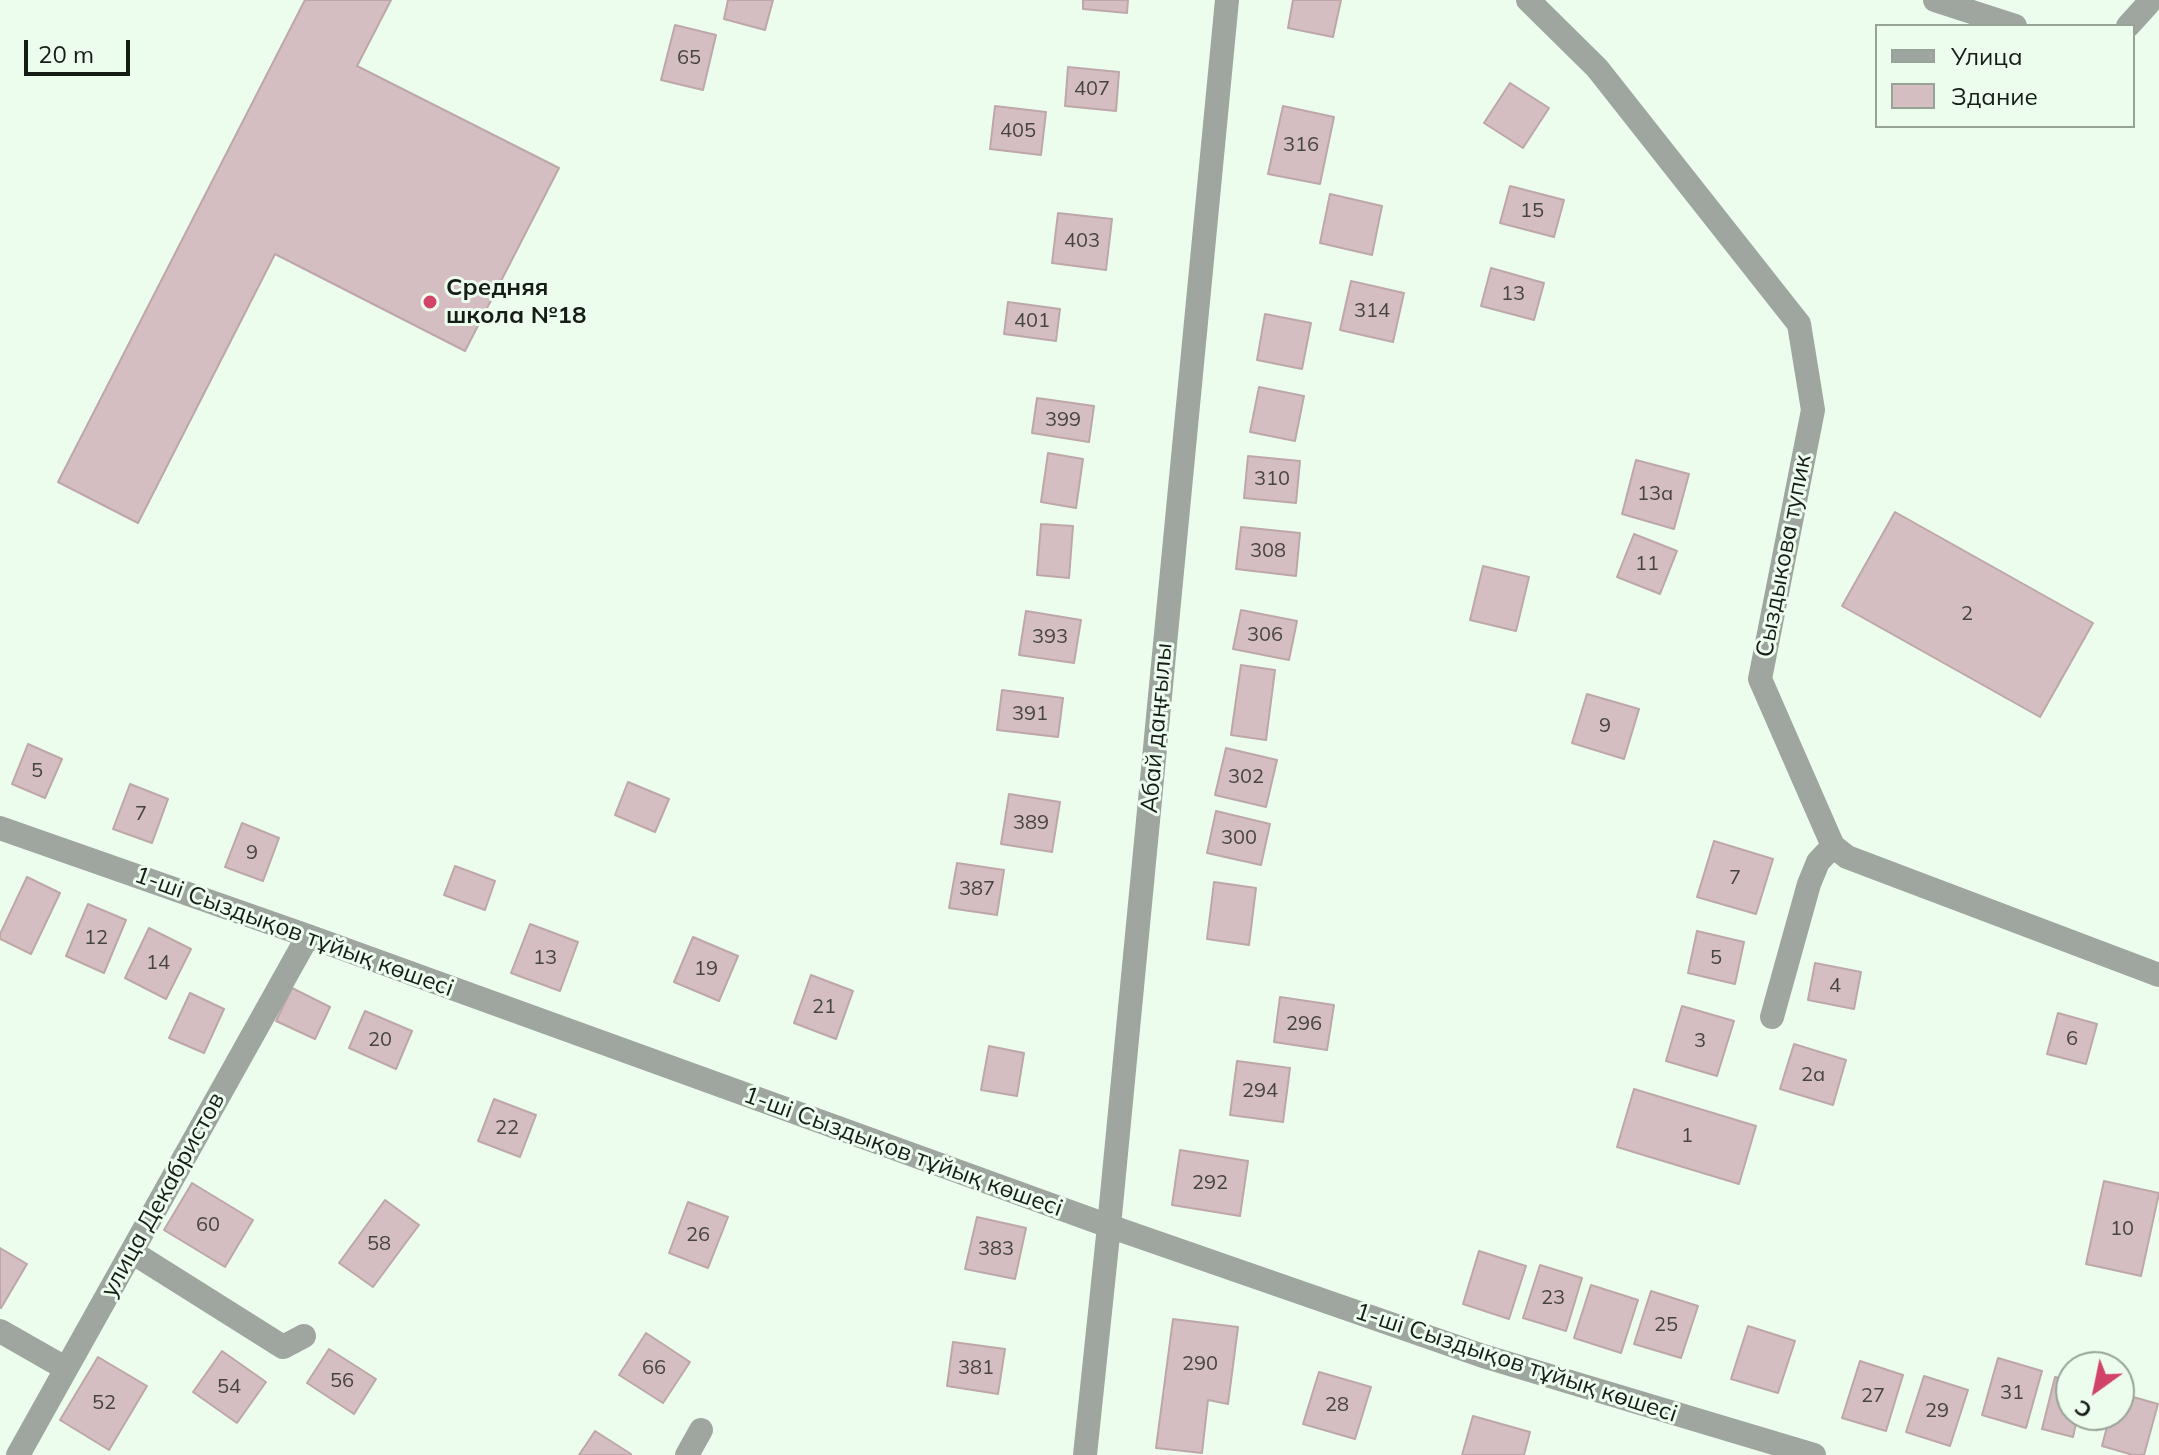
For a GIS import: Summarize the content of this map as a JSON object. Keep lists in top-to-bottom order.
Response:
{
  "streets": {
    "street": [
      "Сыздыкова тупик",
      "Абай даңғылы",
      "1-ші Сыздықов тұйық көшесі",
      "улица Декабристов"
    ]
  },
  "crossings": [
    ["Абай даңғылы", "1-ші Сыздықов тұйық көшесі"],
    ["1-ші Сыздықов тұйық көшесі", "улица Декабристов"]
  ],
  "places": ["Средняя школа №18"],
  "house_numbers": [
    "65",
    "407",
    "405",
    "316",
    "15",
    "403",
    "13",
    "314",
    "401",
    "399",
    "310",
    "13а",
    "308",
    "11",
    "2",
    "306",
    "393",
    "391",
    "9",
    "5",
    "302",
    "7",
    "389",
    "300",
    "9",
    "7",
    "387",
    "12",
    "13",
    "5",
    "14",
    "19",
    "4",
    "21",
    "296",
    "6",
    "20",
    "3",
    "2а",
    "294",
    "22",
    "1",
    "292",
    "60",
    "10",
    "26",
    "58",
    "383",
    "23",
    "25",
    "290",
    "66",
    "381",
    "56",
    "54",
    "31",
    "27",
    "52",
    "28",
    "29"
  ],
  "legend": ["Улица", "Здание"],
  "scale_bar": "20 m",
  "north": "bottom left"
}
